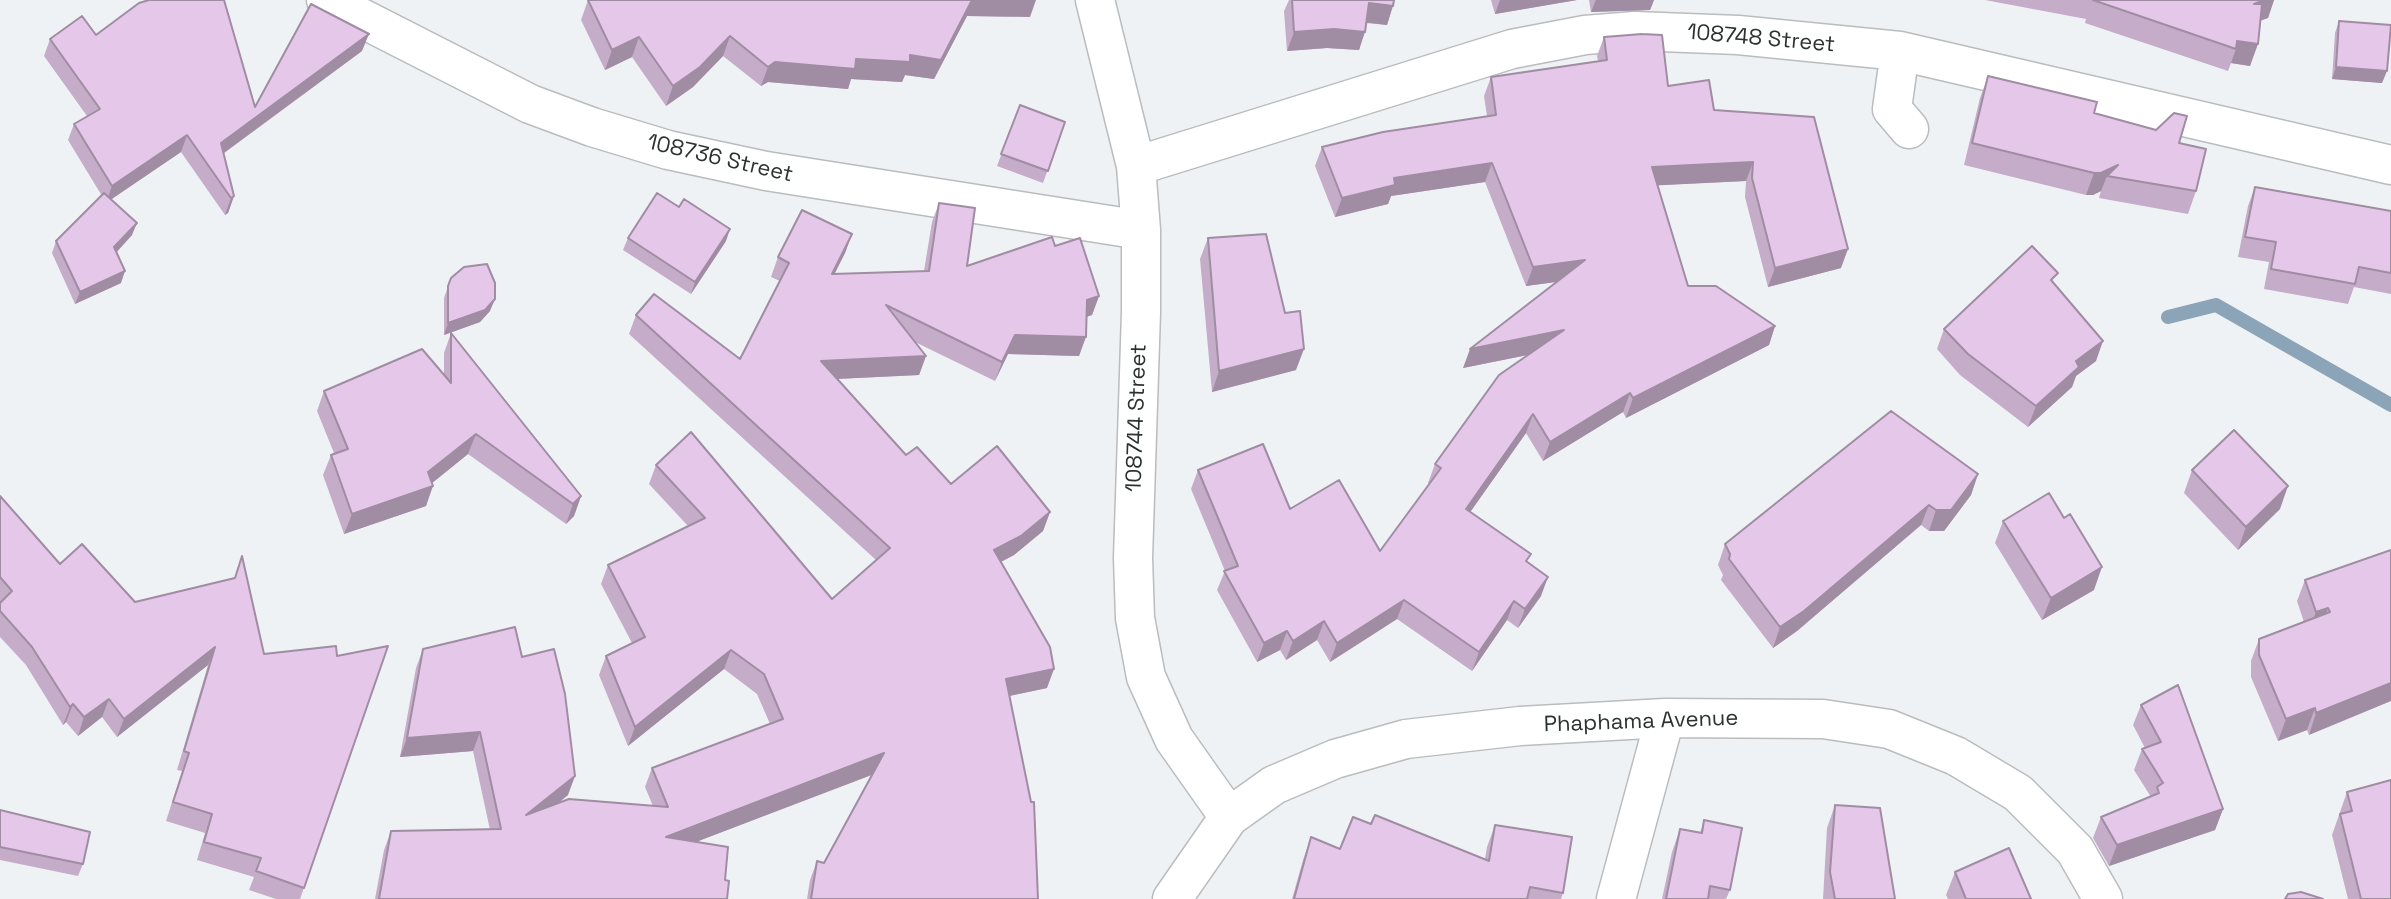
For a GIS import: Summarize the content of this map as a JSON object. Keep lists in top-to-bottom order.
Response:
{
  "streets": {
    "street": [
      "108748 Street",
      "108736 Street",
      "108744 Street",
      "Phaphama Avenue"
    ]
  },
  "crossings": [
    ["108748 Street", "108744 Street"],
    ["108736 Street", "108744 Street"],
    ["108744 Street", "Phaphama Avenue"]
  ]
}
